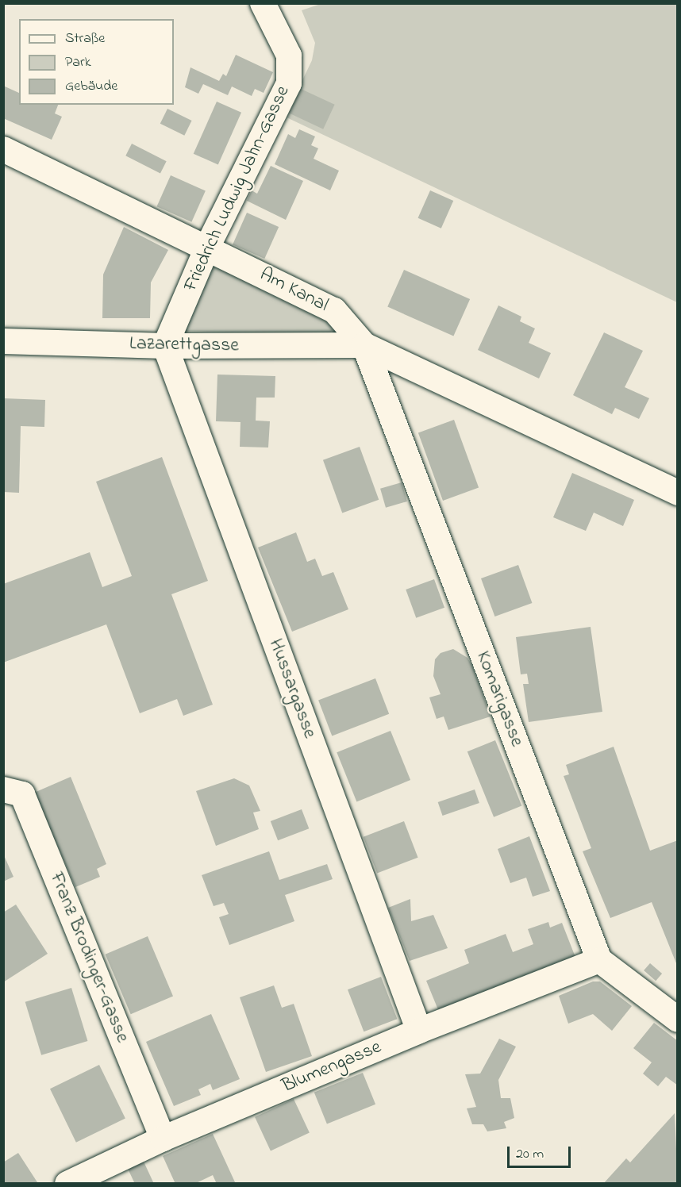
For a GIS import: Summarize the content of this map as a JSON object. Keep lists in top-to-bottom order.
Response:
{
  "streets": {
    "street": [
      "Friedrich Ludwig Jahn-Gasse",
      "Am Kanal",
      "Lazarettgasse",
      "Hussargasse",
      "Komarigasse",
      "Franz Brodinger-Gasse",
      "Blumengasse"
    ]
  },
  "crossings": [
    ["Friedrich Ludwig Jahn-Gasse", "Am Kanal"],
    ["Friedrich Ludwig Jahn-Gasse", "Lazarettgasse"],
    ["Friedrich Ludwig Jahn-Gasse", "Hussargasse"],
    ["Am Kanal", "Lazarettgasse"],
    ["Am Kanal", "Komarigasse"],
    ["Lazarettgasse", "Hussargasse"],
    ["Lazarettgasse", "Komarigasse"],
    ["Hussargasse", "Blumengasse"],
    ["Komarigasse", "Blumengasse"],
    ["Franz Brodinger-Gasse", "Blumengasse"]
  ],
  "legend": ["Straße", "Park", "Gebäude"],
  "scale_bar": "20 m"
}
